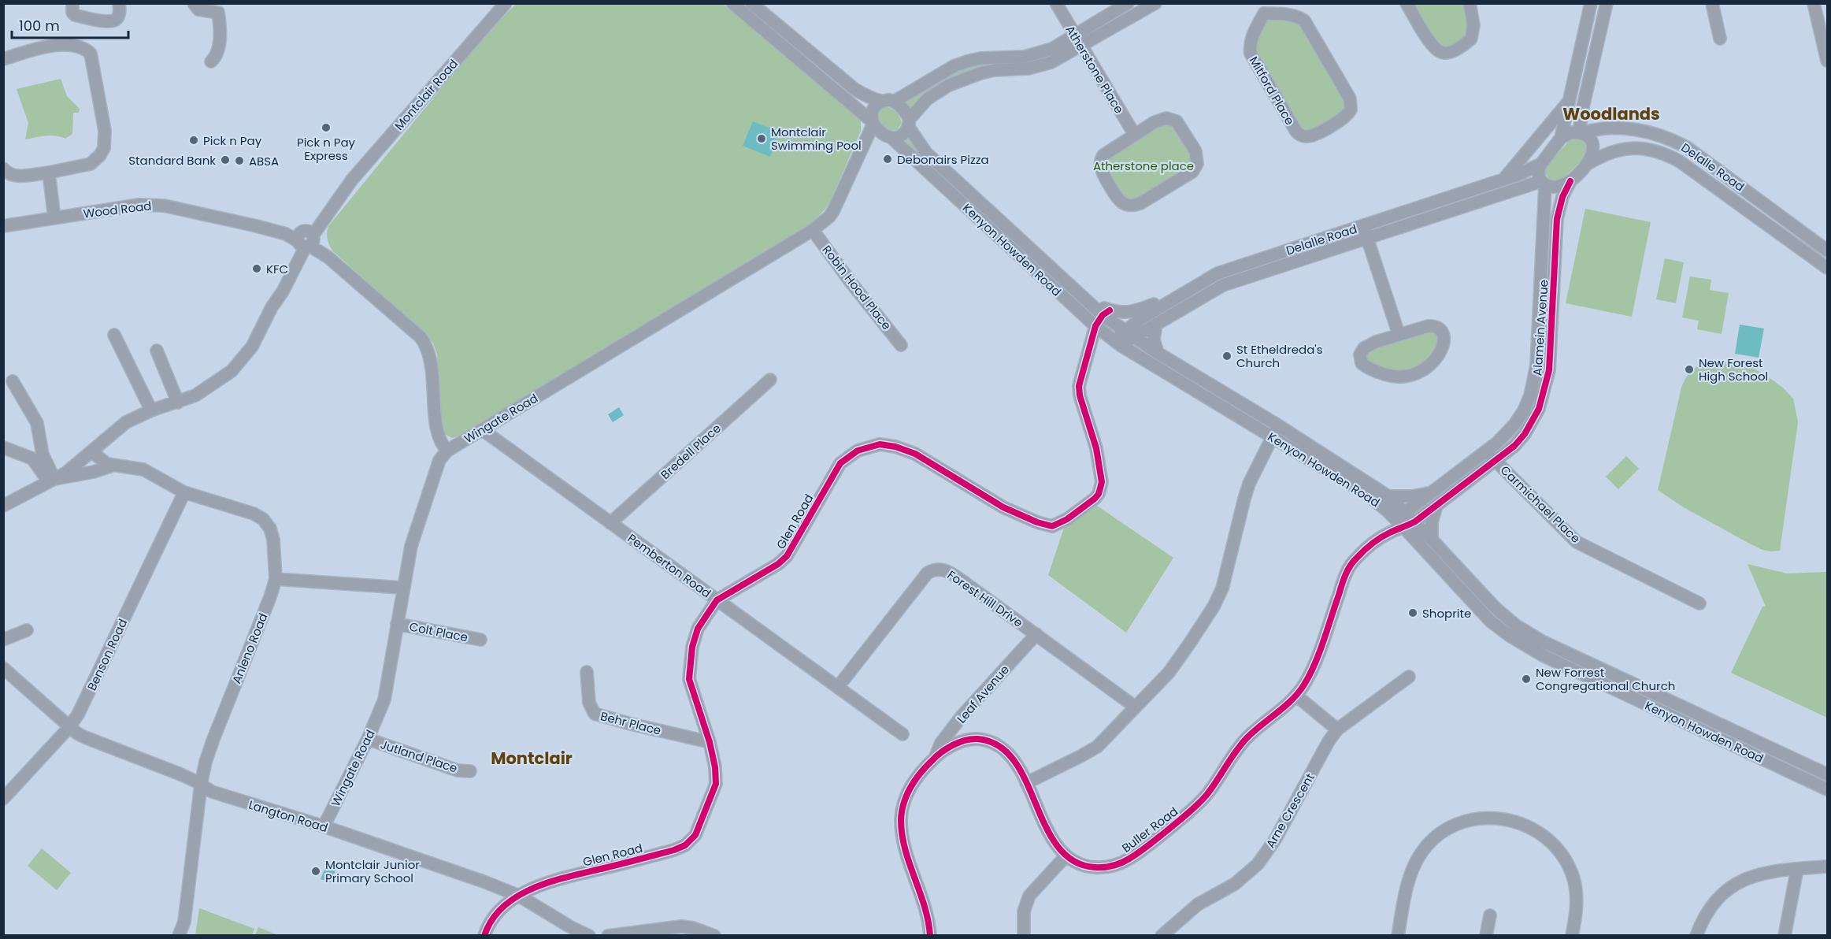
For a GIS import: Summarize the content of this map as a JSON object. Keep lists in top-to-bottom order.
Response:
{
  "streets": {
    "street": [
      "Atherstone Place",
      "Mitford Place",
      "Montclair Road",
      "Delalle Road",
      "Wood Road",
      "Kenyon Howden Road",
      "Robin Hood Place",
      "Alamein Avenue",
      "Wingate Road",
      "Bredell Place",
      "Carmichael Place",
      "Glen Road",
      "Pemberton Road",
      "Forest Hill Drive",
      "Colt Place",
      "Anleno Road",
      "Benson Road",
      "Leaf Avenue",
      "Behr Place",
      "Jutland Place",
      "Arne Crescent",
      "Langton Road",
      "Buller Road"
    ]
  },
  "crossings": [
    ["Montclair Road", "Wood Road"],
    ["Montclair Road", "Anleno Road"],
    ["Delalle Road", "Kenyon Howden Road"],
    ["Delalle Road", "Alamein Avenue"],
    ["Wood Road", "Wingate Road"],
    ["Kenyon Howden Road", "Alamein Avenue"],
    ["Kenyon Howden Road", "Wingate Road"],
    ["Kenyon Howden Road", "Glen Road"],
    ["Kenyon Howden Road", "Buller Road"],
    ["Robin Hood Place", "Wingate Road"],
    ["Alamein Avenue", "Carmichael Place"],
    ["Alamein Avenue", "Buller Road"],
    ["Wingate Road", "Pemberton Road"],
    ["Wingate Road", "Colt Place"],
    ["Wingate Road", "Jutland Place"],
    ["Wingate Road", "Langton Road"],
    ["Bredell Place", "Pemberton Road"],
    ["Glen Road", "Pemberton Road"],
    ["Glen Road", "Behr Place"],
    ["Glen Road", "Langton Road"],
    ["Pemberton Road", "Forest Hill Drive"],
    ["Forest Hill Drive", "Leaf Avenue"],
    ["Anleno Road", "Benson Road"],
    ["Anleno Road", "Langton Road"],
    ["Benson Road", "Langton Road"],
    ["Leaf Avenue", "Buller Road"]
  ],
  "districts": ["Woodlands", "Montclair"],
  "parks": ["Atherstone place"],
  "places": [
    "Pick n Pay Express",
    "Montclair Swimming Pool",
    "Pick n Pay",
    "Debonairs Pizza",
    "Standard Bank",
    "ABSA",
    "KFC",
    "St Etheldreda's Church",
    "New Forest High School",
    "Shoprite",
    "New Forrest Congregational Church",
    "Montclair Junior Primary School"
  ],
  "scale_bar": "100 m"
}
